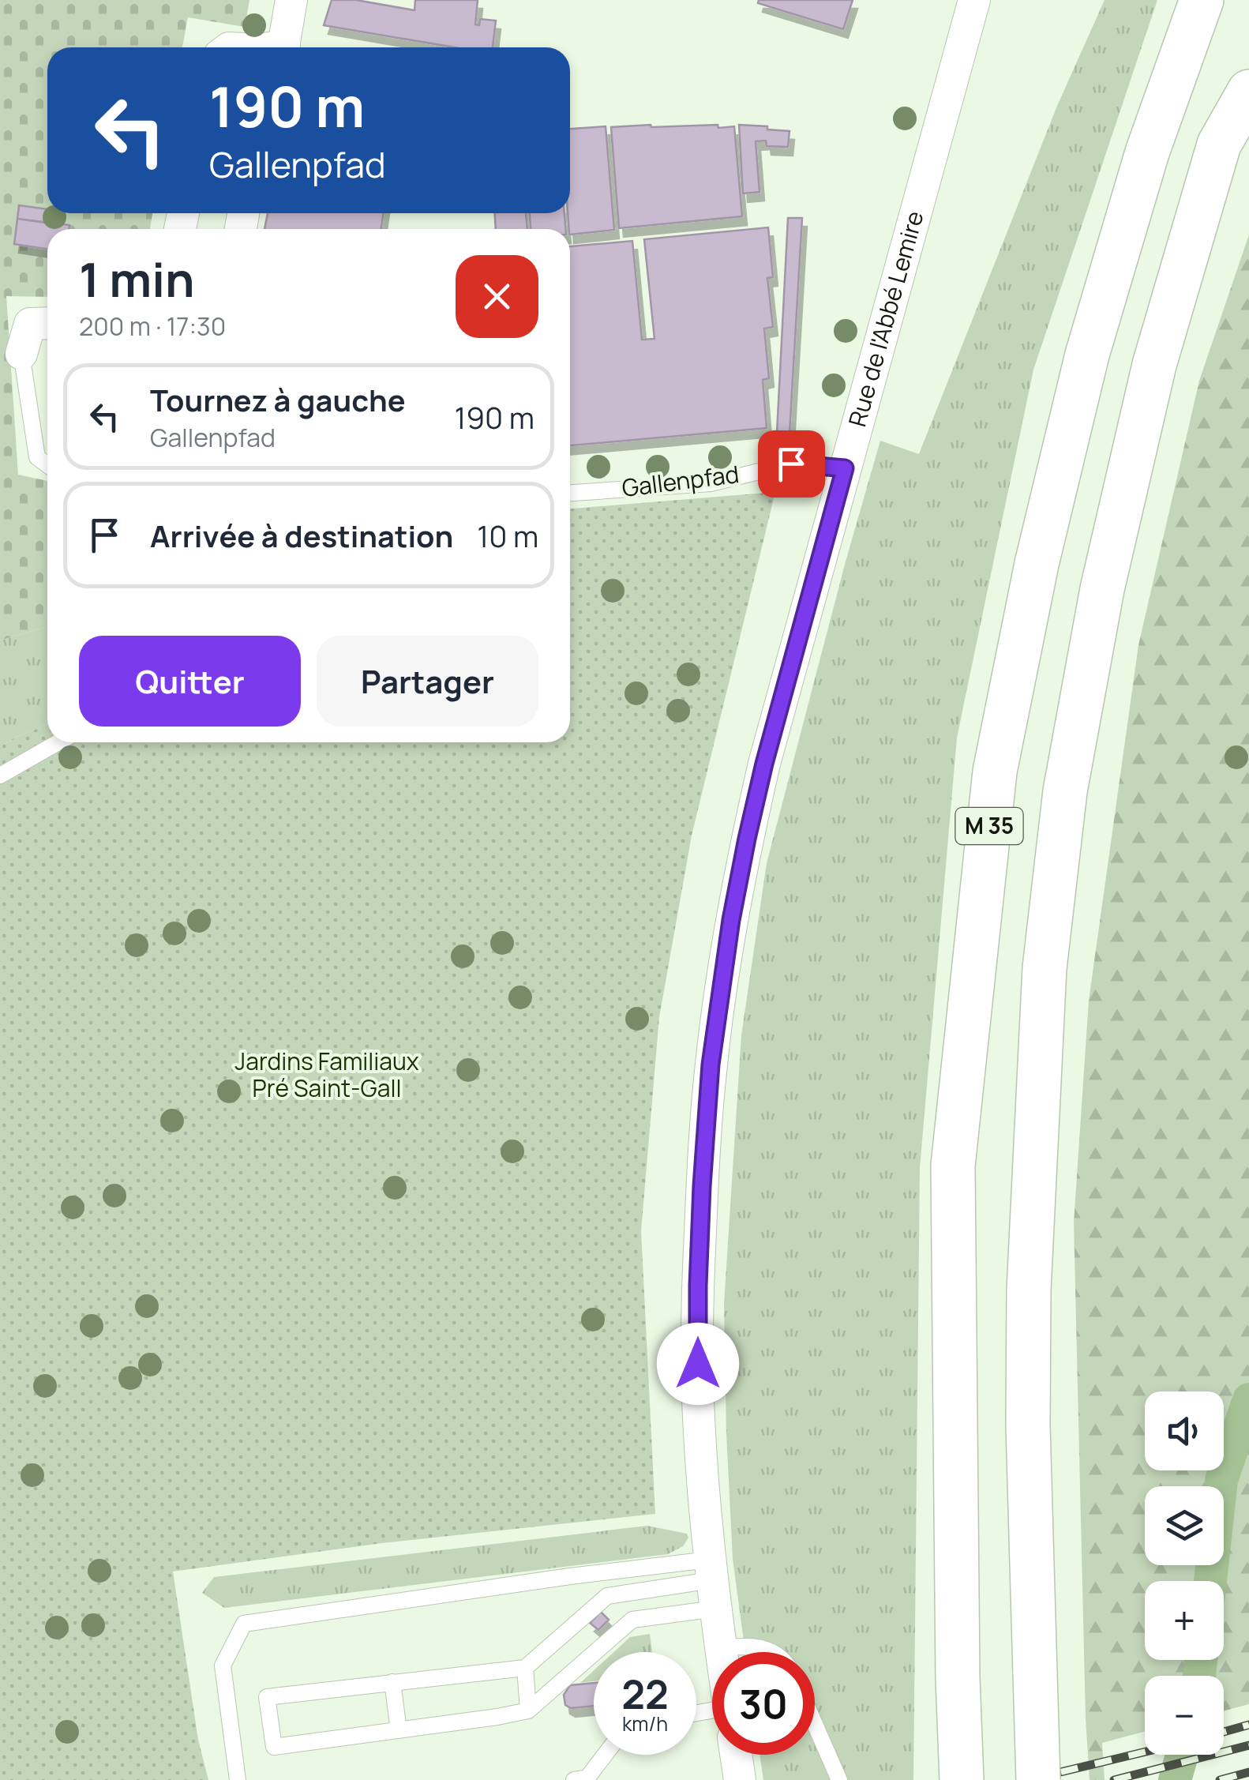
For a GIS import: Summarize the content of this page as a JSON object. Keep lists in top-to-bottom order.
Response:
{
  "streets": {
    "highway": ["M 35"],
    "street": ["Rue de l'Abbé Lemire"],
    "lane": ["Gallenpfad"]
  },
  "crossings": [
    ["Rue de l'Abbé Lemire", "Gallenpfad"]
  ],
  "parks": ["Jardins Familiaux Pré Saint-Gall"],
  "page": {
    "turn": ["190 m", "Gallenpfad"],
    "heading": ["1 min", "200 m · 17:30"],
    "list": [
      {
        "name": "Tournez à gauche",
        "note": "Gallenpfad",
        "value": "190 m"
      },
      {
        "name": "Arrivée à destination",
        "value": "10 m"
      }
    ],
    "buttons": ["Quitter", "Partager"],
    "map_buttons": ["+", "−"],
    "speed": "22 km/h",
    "limit": "30"
  }
}
